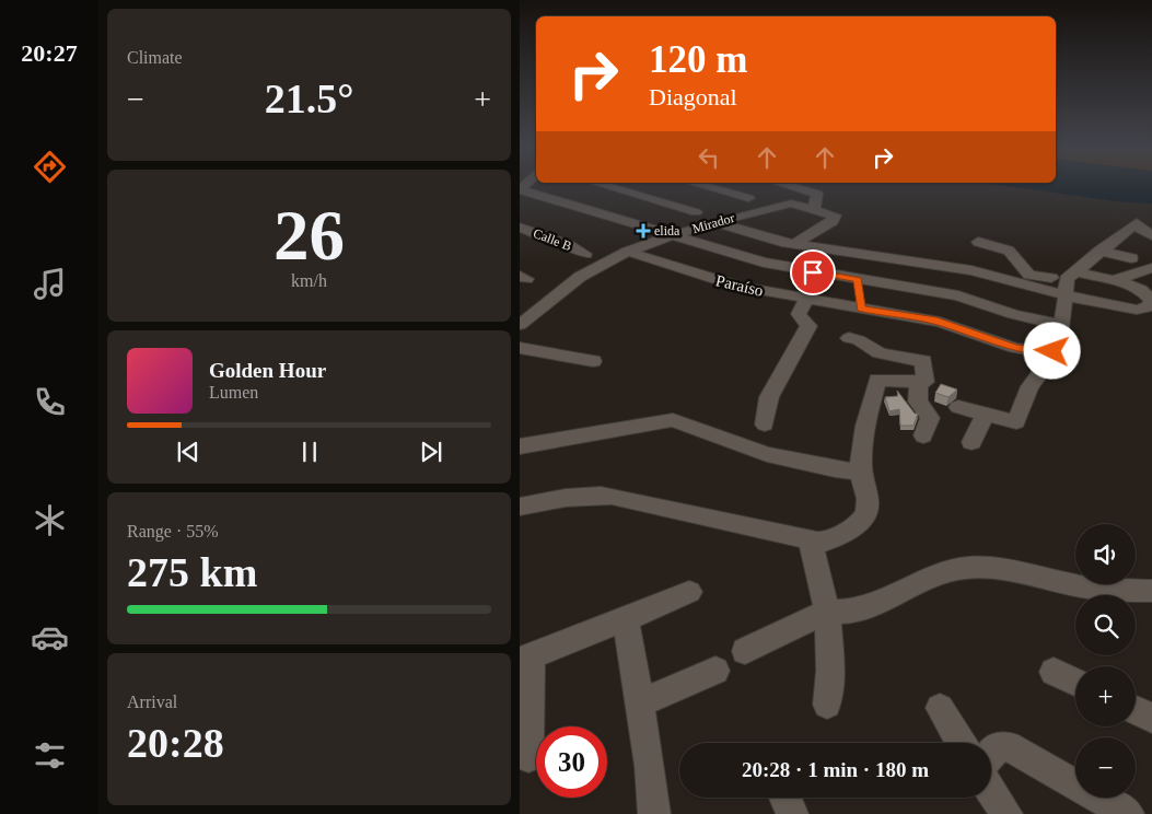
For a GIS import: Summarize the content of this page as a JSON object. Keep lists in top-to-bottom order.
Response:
{
  "streets": {
    "street": ["Mirador", "Calle B", "Paraíso"]
  },
  "crossings": [
    ["Mirador", "Paraíso"]
  ],
  "places": {
    "health": ["elida"]
  },
  "page": {
    "tabs": "20:27",
    "tile": [
      "Climate",
      ["26", "km/h"],
      ["Range · 55%", "275 km"],
      ["Arrival", "20:28"]
    ],
    "turn": ["120 m", "Diagonal"],
    "heat": ["−", "21.5°", "+"],
    "song": ["Golden Hour", "Lumen"],
    "map_buttons": ["+", "−"],
    "limit": "30",
    "trip": "20:28 · 1 min · 180 m"
  }
}
